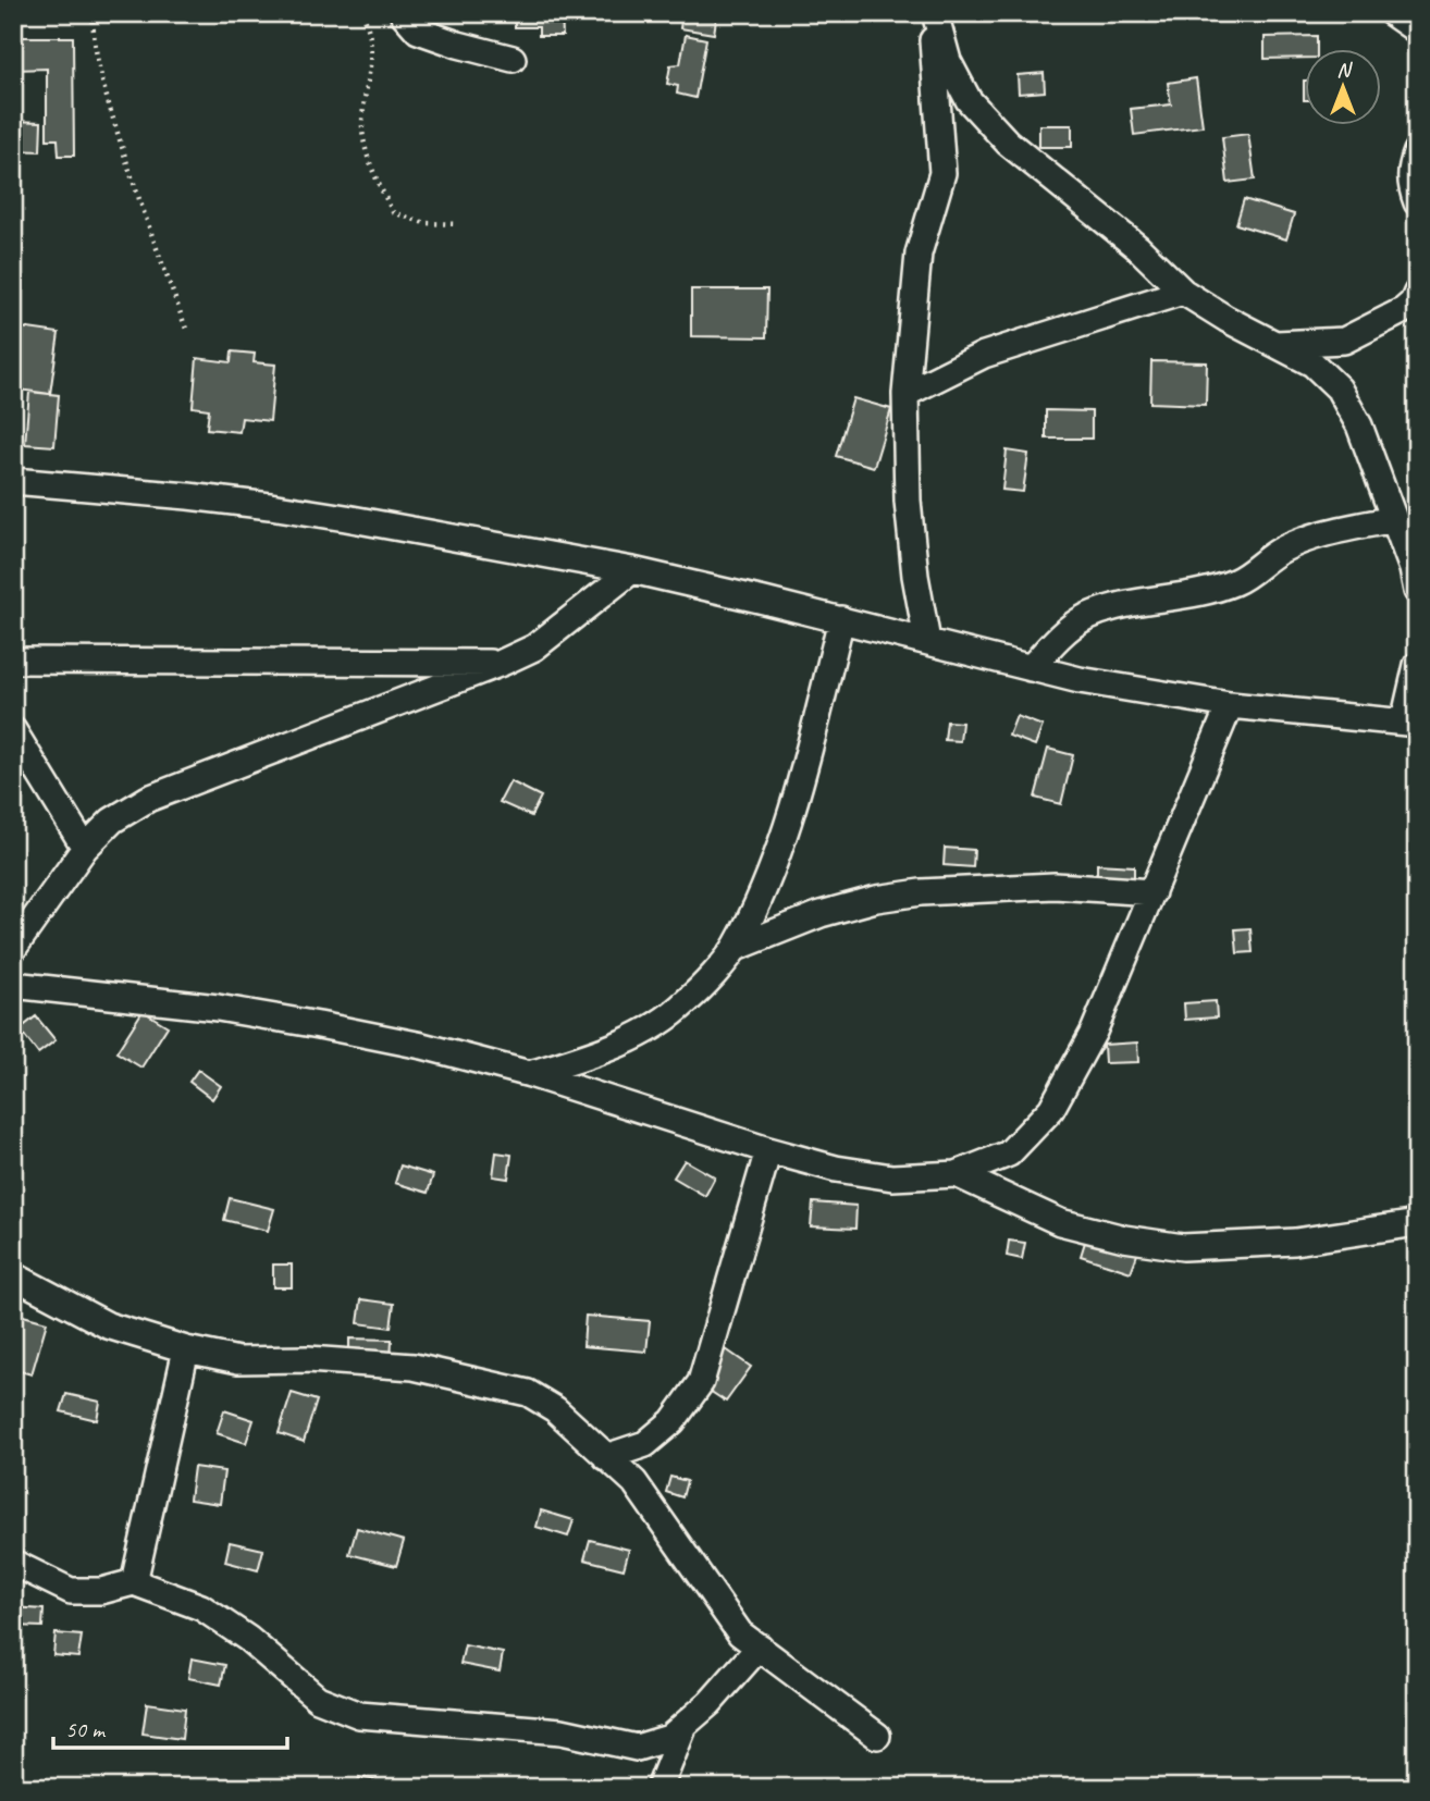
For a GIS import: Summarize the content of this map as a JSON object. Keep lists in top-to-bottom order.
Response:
{
  "scale_bar": "50 m",
  "north": "top"
}
